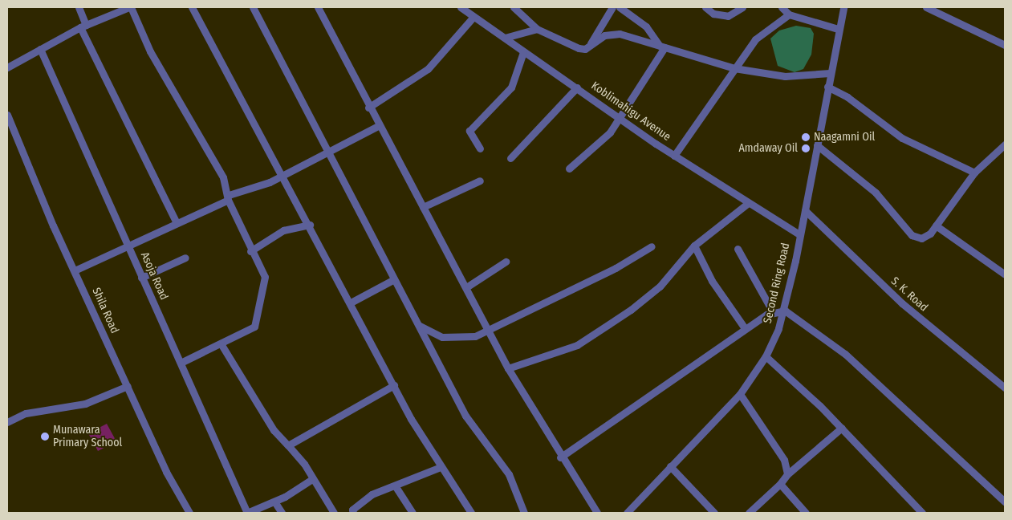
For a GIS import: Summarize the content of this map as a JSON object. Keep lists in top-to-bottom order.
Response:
{
  "streets": {
    "street": [
      "Koblimahigu Avenue",
      "Asoja Road",
      "Second Ring Road",
      "S. K. Road",
      "Shila Road"
    ]
  },
  "crossings": [
    ["Koblimahigu Avenue", "Second Ring Road"],
    ["Second Ring Road", "S. K. Road"]
  ],
  "places": ["Naagamni Oil", "Amdaway Oil", "Munawara Primary School"]
}
